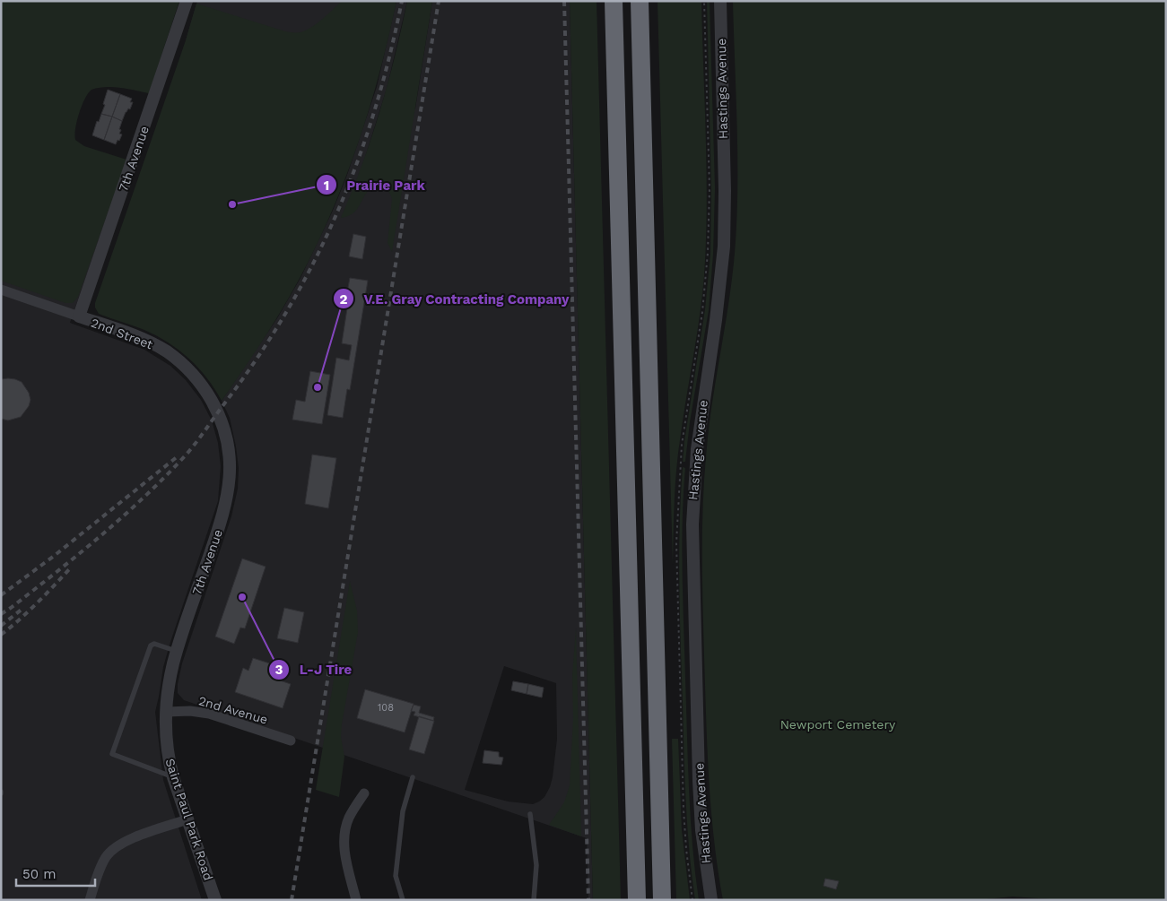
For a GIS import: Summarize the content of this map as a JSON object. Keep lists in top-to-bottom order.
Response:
{
  "streets": {
    "street": [
      "Hastings Avenue",
      "7th Avenue",
      "2nd Street",
      "2nd Avenue",
      "Saint Paul Park Road"
    ]
  },
  "crossings": [
    ["7th Avenue", "2nd Street"],
    ["7th Avenue", "2nd Avenue"],
    ["7th Avenue", "Saint Paul Park Road"],
    ["2nd Avenue", "Saint Paul Park Road"]
  ],
  "parks": ["Newport Cemetery"],
  "places": ["Prairie Park", "V.E. Gray Contracting Company", "L-J Tire"],
  "house_numbers": ["108"],
  "scale_bar": "50 m"
}
